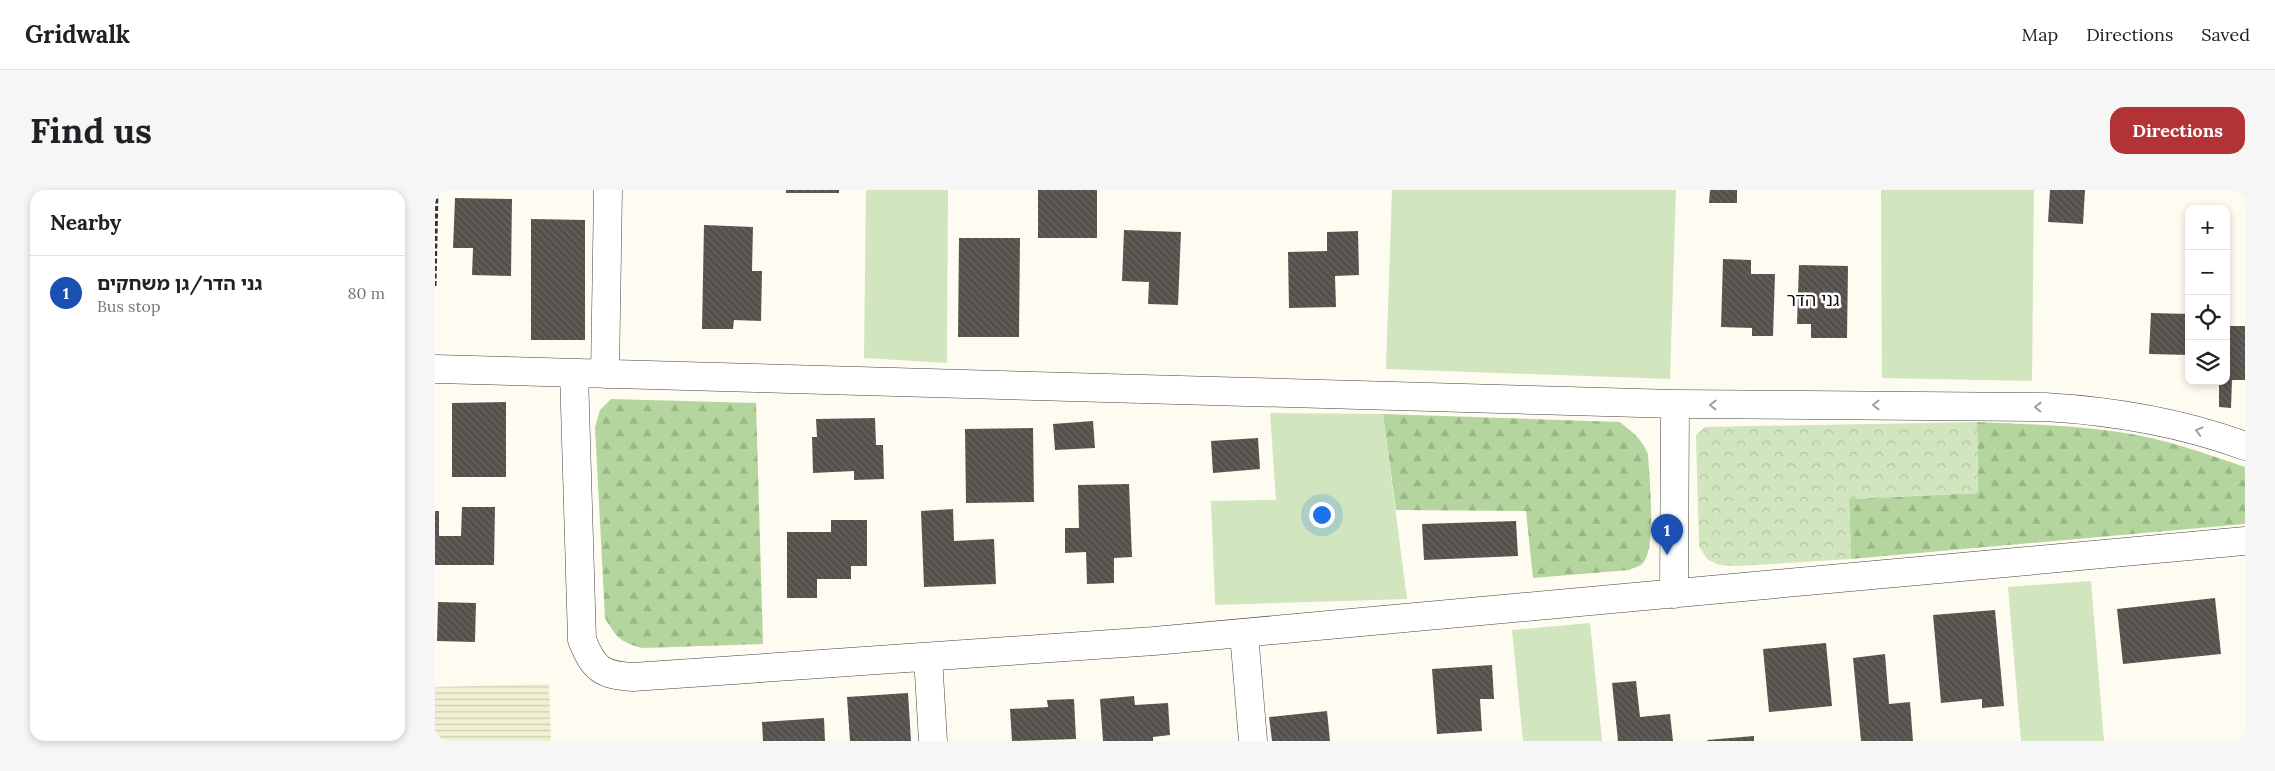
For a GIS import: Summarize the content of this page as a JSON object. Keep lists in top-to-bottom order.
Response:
{
  "districts": ["גני הדר"],
  "page": {
    "header": "Gridwalk",
    "nav": ["Map", "Directions", "Saved"],
    "buttons": "Directions",
    "title": "Find us",
    "heading": "Nearby",
    "map_buttons": ["+", "−"],
    "list": [
      {
        "mark": "1",
        "name": "גני הדר/גן משחקים",
        "note": "Bus stop",
        "value": "80 m"
      }
    ],
    "pins": "1"
  }
}
